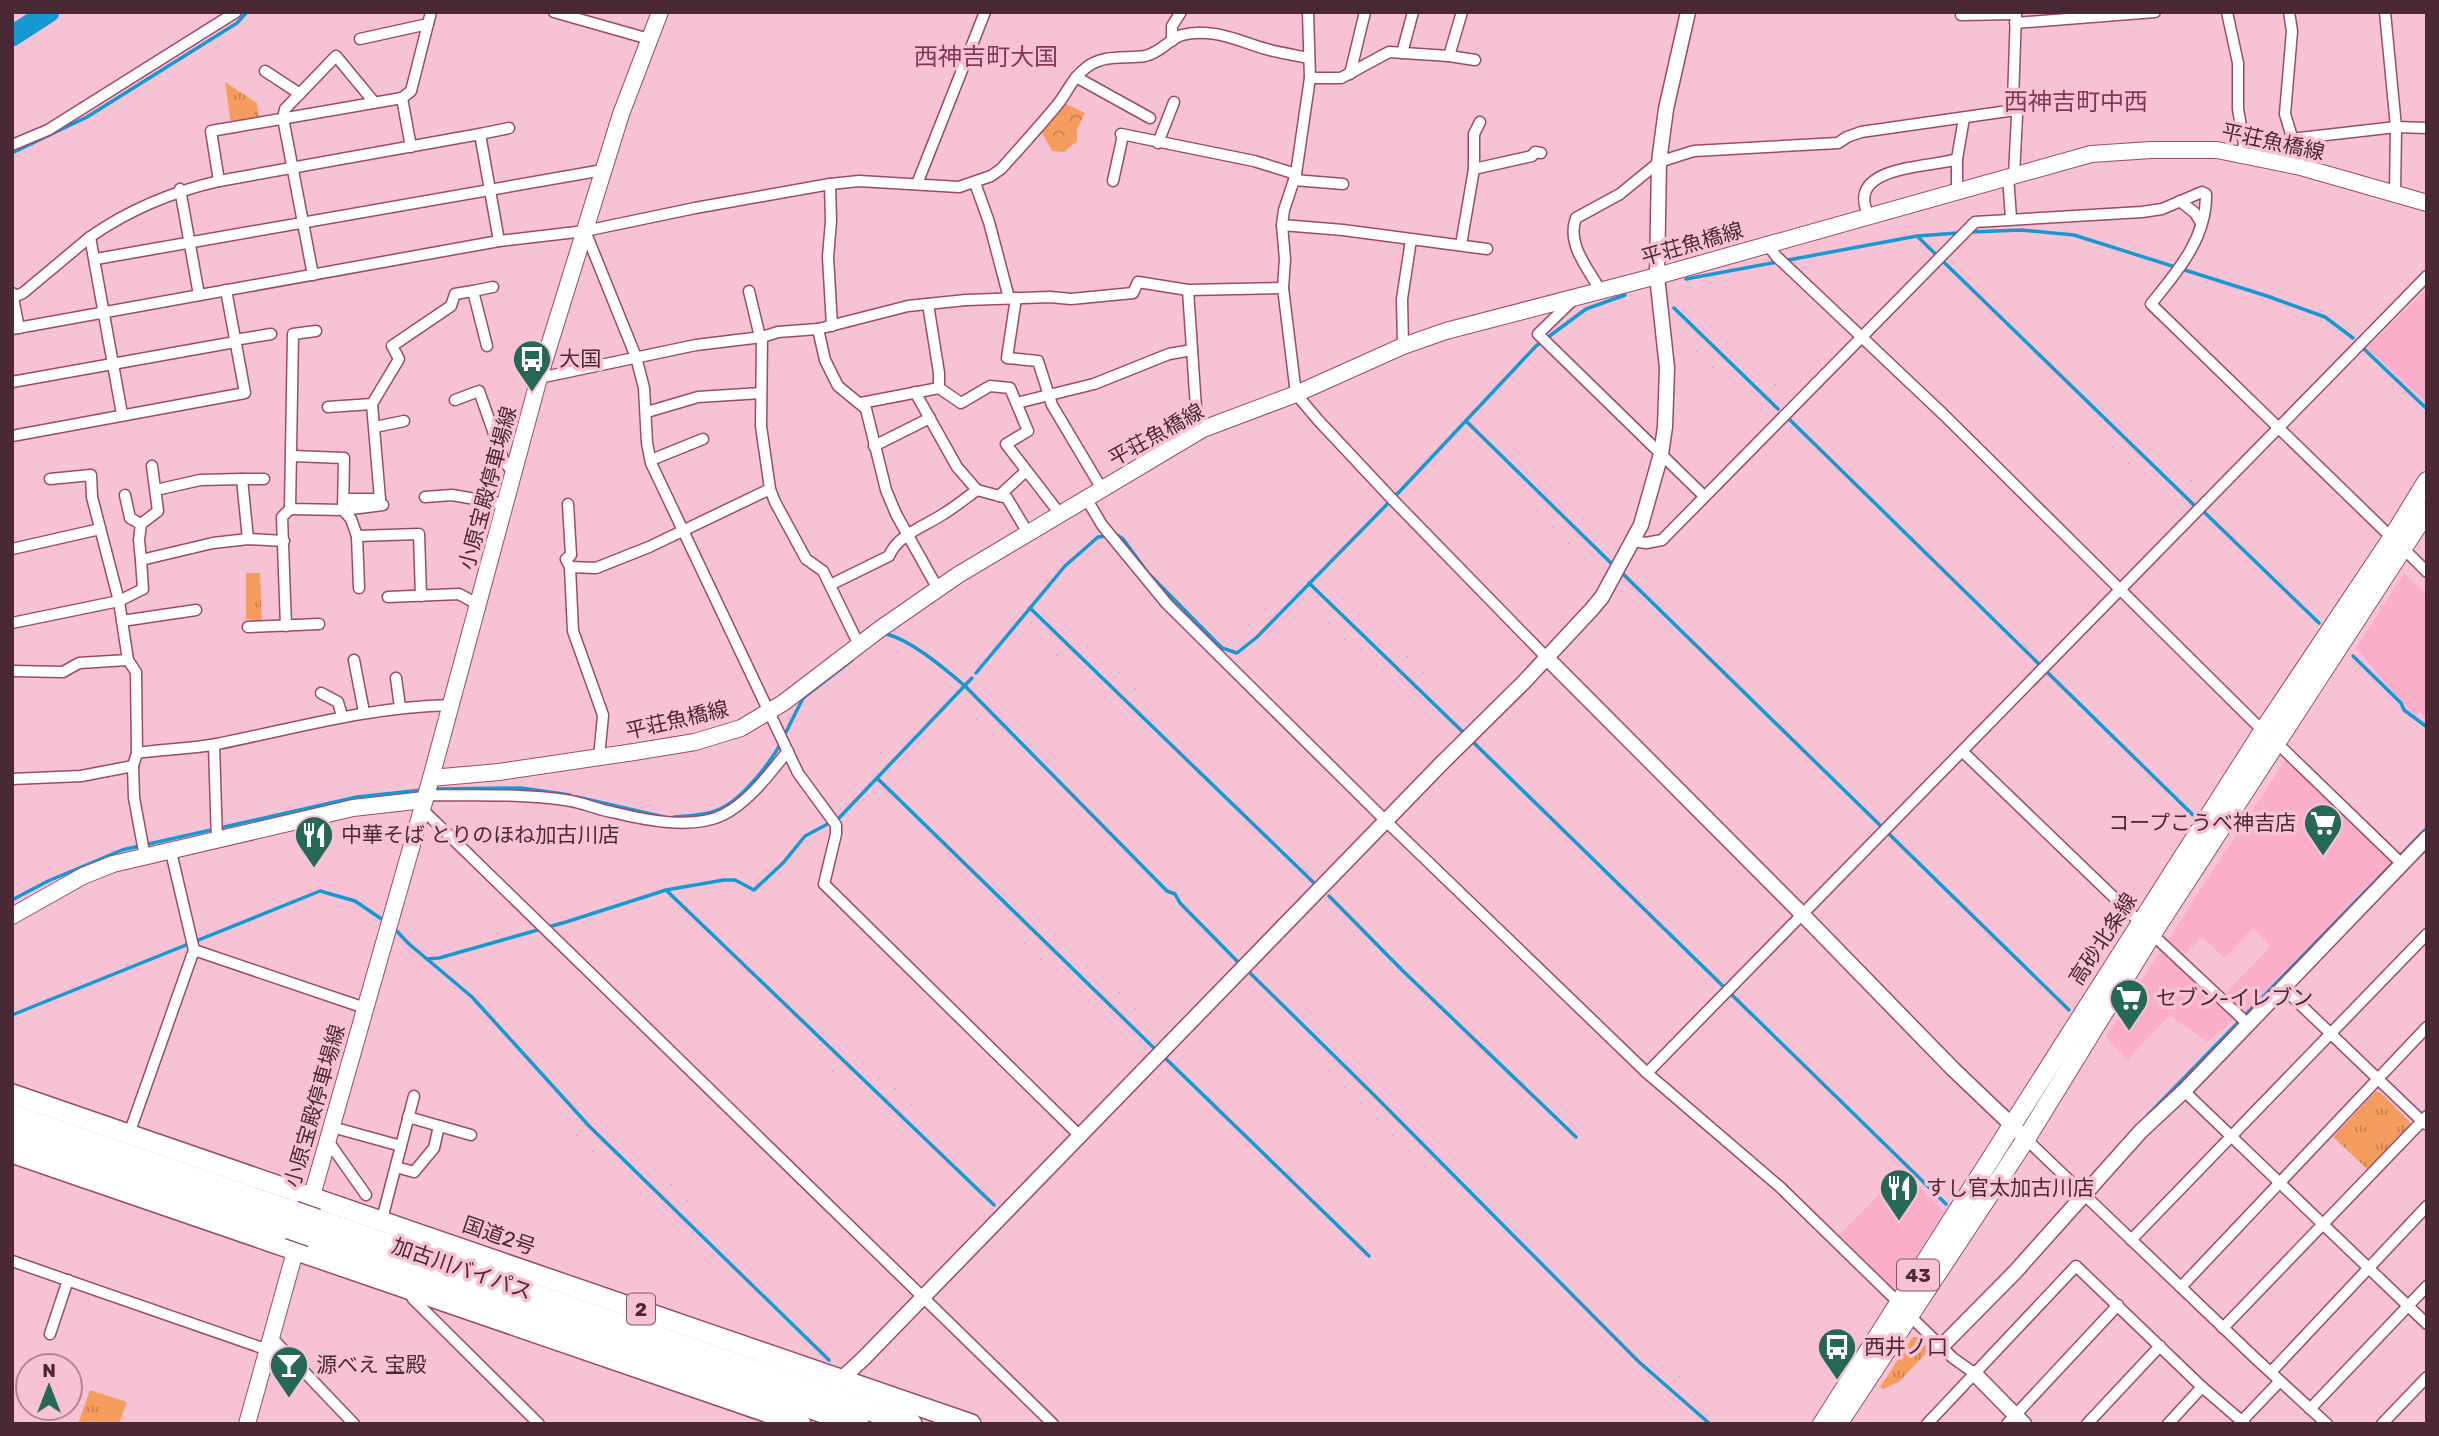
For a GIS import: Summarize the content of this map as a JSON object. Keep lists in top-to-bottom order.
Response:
{
  "streets": {
    "highway": ["国道2号", "加古川バイパス", "2"],
    "main road": [
      "平荘魚橋線",
      "小原宝殿停車場線",
      "高砂北条線",
      "43"
    ]
  },
  "crossings": [
    ["平荘魚橋線", "小原宝殿停車場線"],
    ["小原宝殿停車場線", "国道2号"]
  ],
  "districts": ["西神吉町大国", "西神吉町中西"],
  "places": {
    "bus stop": ["大国", "西井ノ口"],
    "supermarket": ["コープこうべ神吉店", "セブン-イレブン"],
    "restaurant": ["中華そば とりのほね加古川店", "すし官太加古川店"],
    "bar": ["源べえ 宝殿"]
  },
  "north": "top"
}
